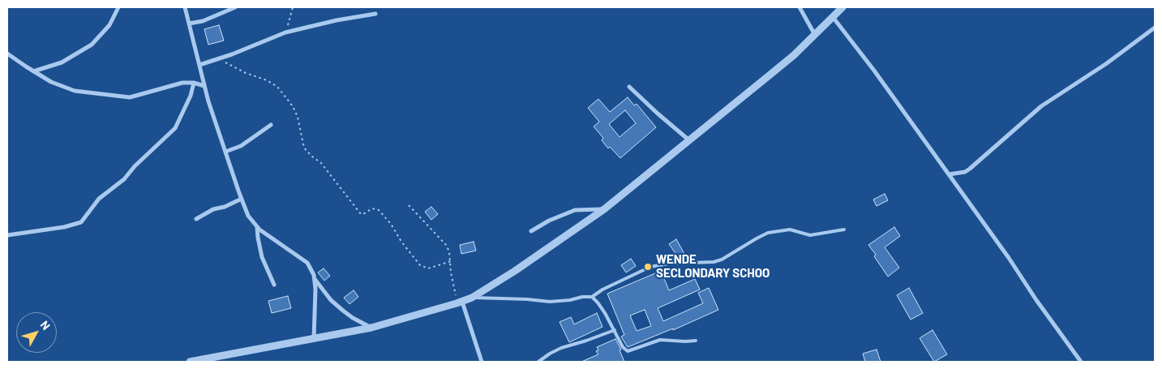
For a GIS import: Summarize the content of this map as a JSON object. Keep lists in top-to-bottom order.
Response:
{
  "places": ["WENDE SECLONDARY SCHOO"],
  "north": "top right"
}
